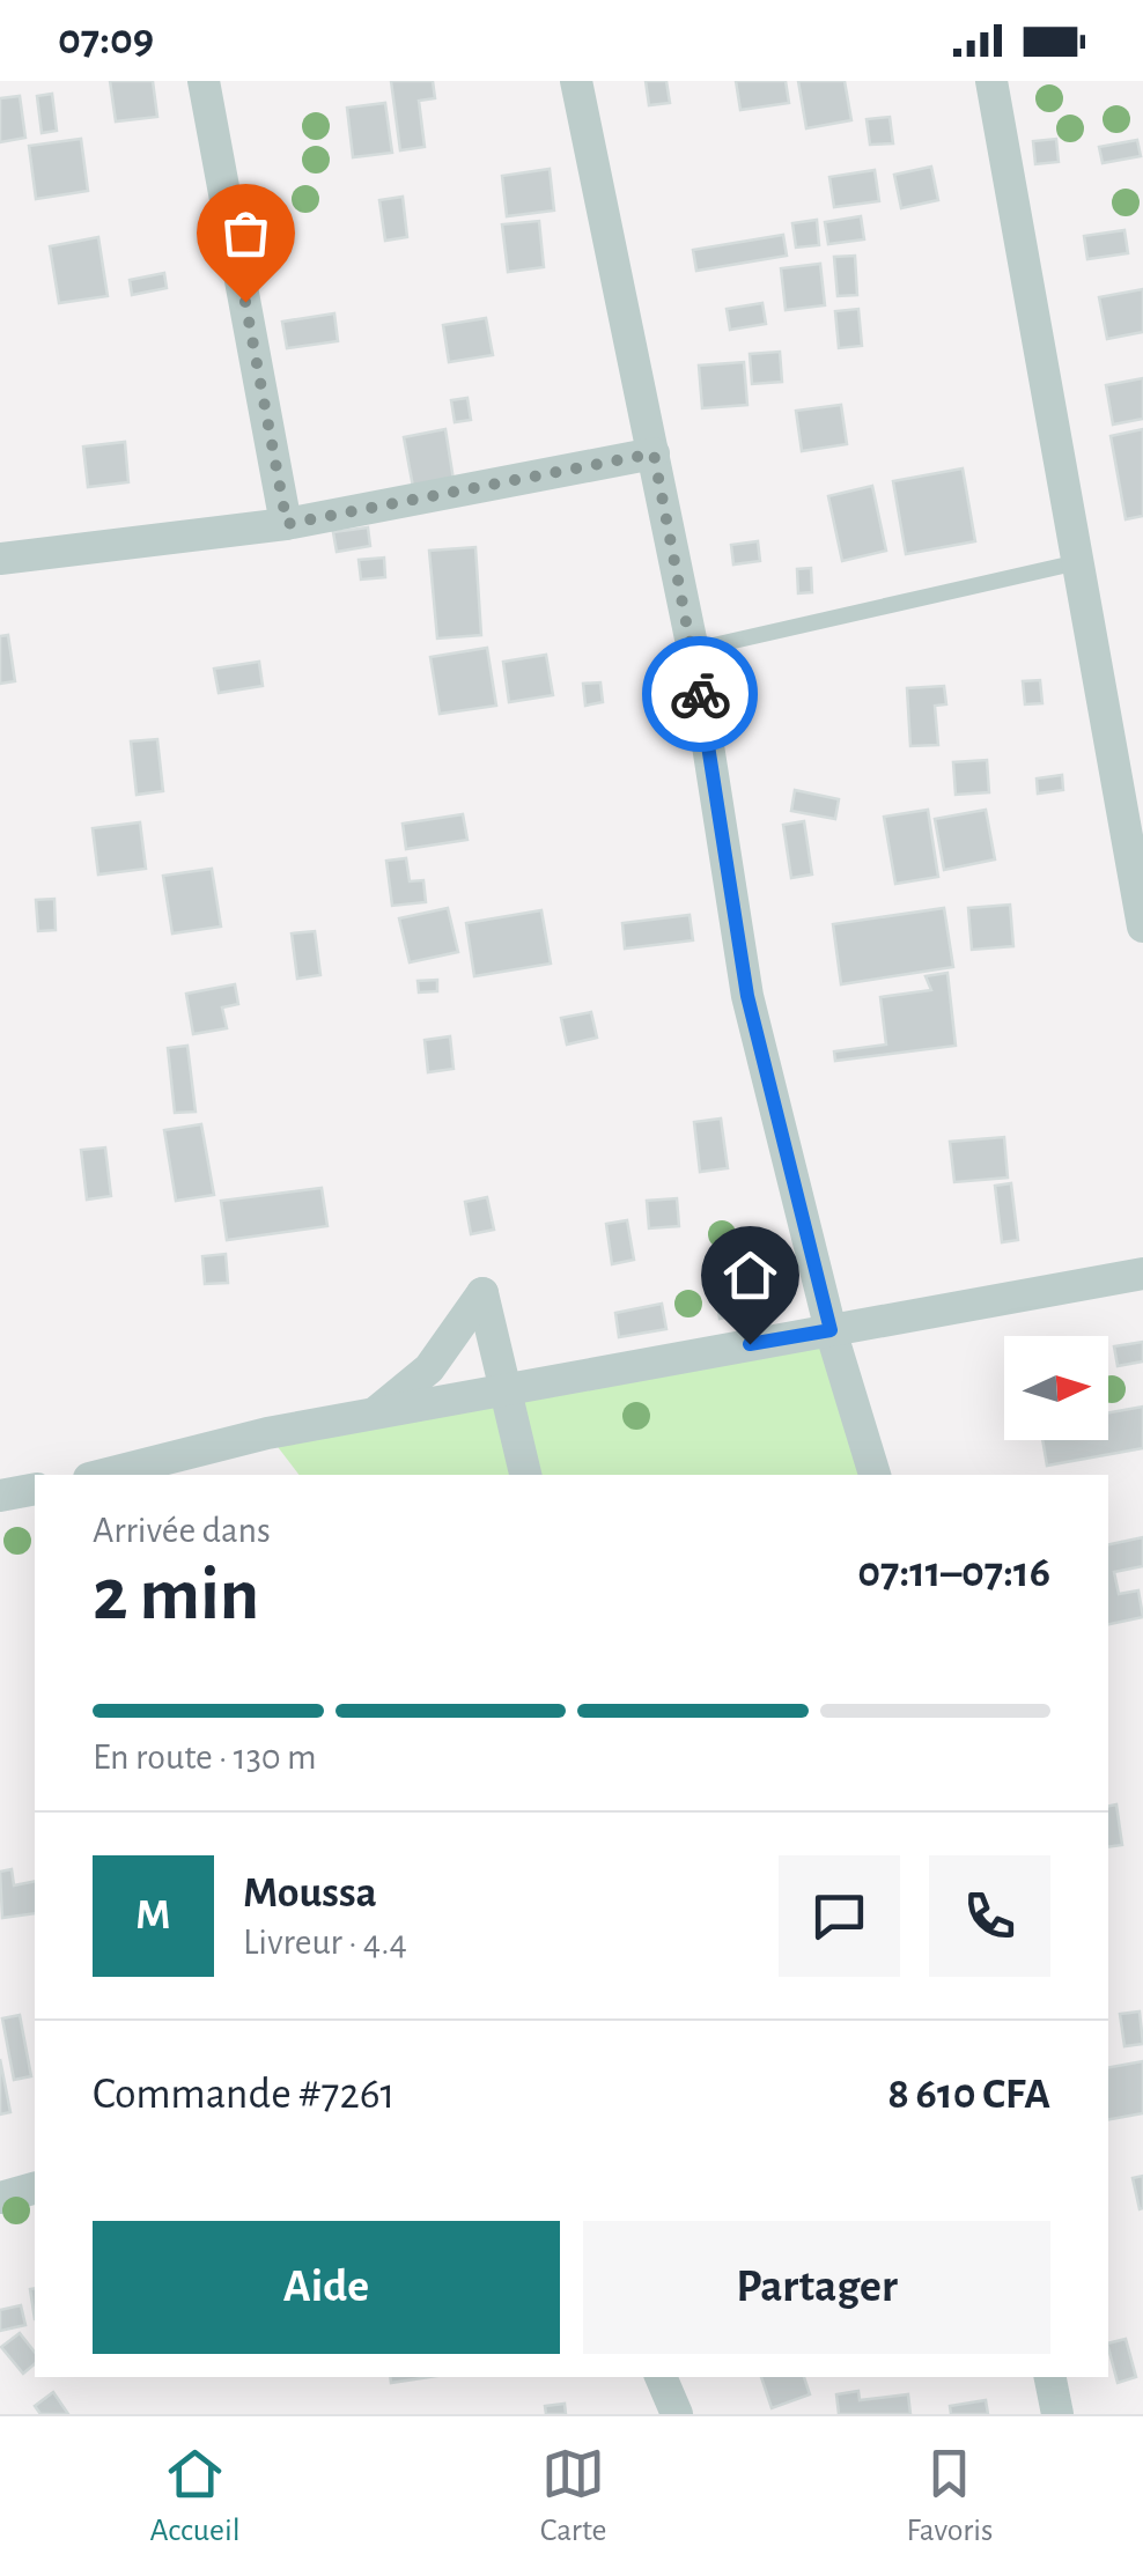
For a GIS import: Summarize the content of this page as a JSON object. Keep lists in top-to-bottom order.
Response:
{
  "north": "right",
  "page": {
    "status": "07:09",
    "heading": ["2 min", "Arrivée dans", "07:11–07:16"],
    "panel": [
      "Moussa",
      "Livreur · 4.4",
      "Commande #7261",
      "8 610 CFA"
    ],
    "bar": "En route · 130 m",
    "round": "M",
    "buttons": ["Aide", "Partager"],
    "tabs": ["Accueil", "Carte", "Favoris"]
  }
}
